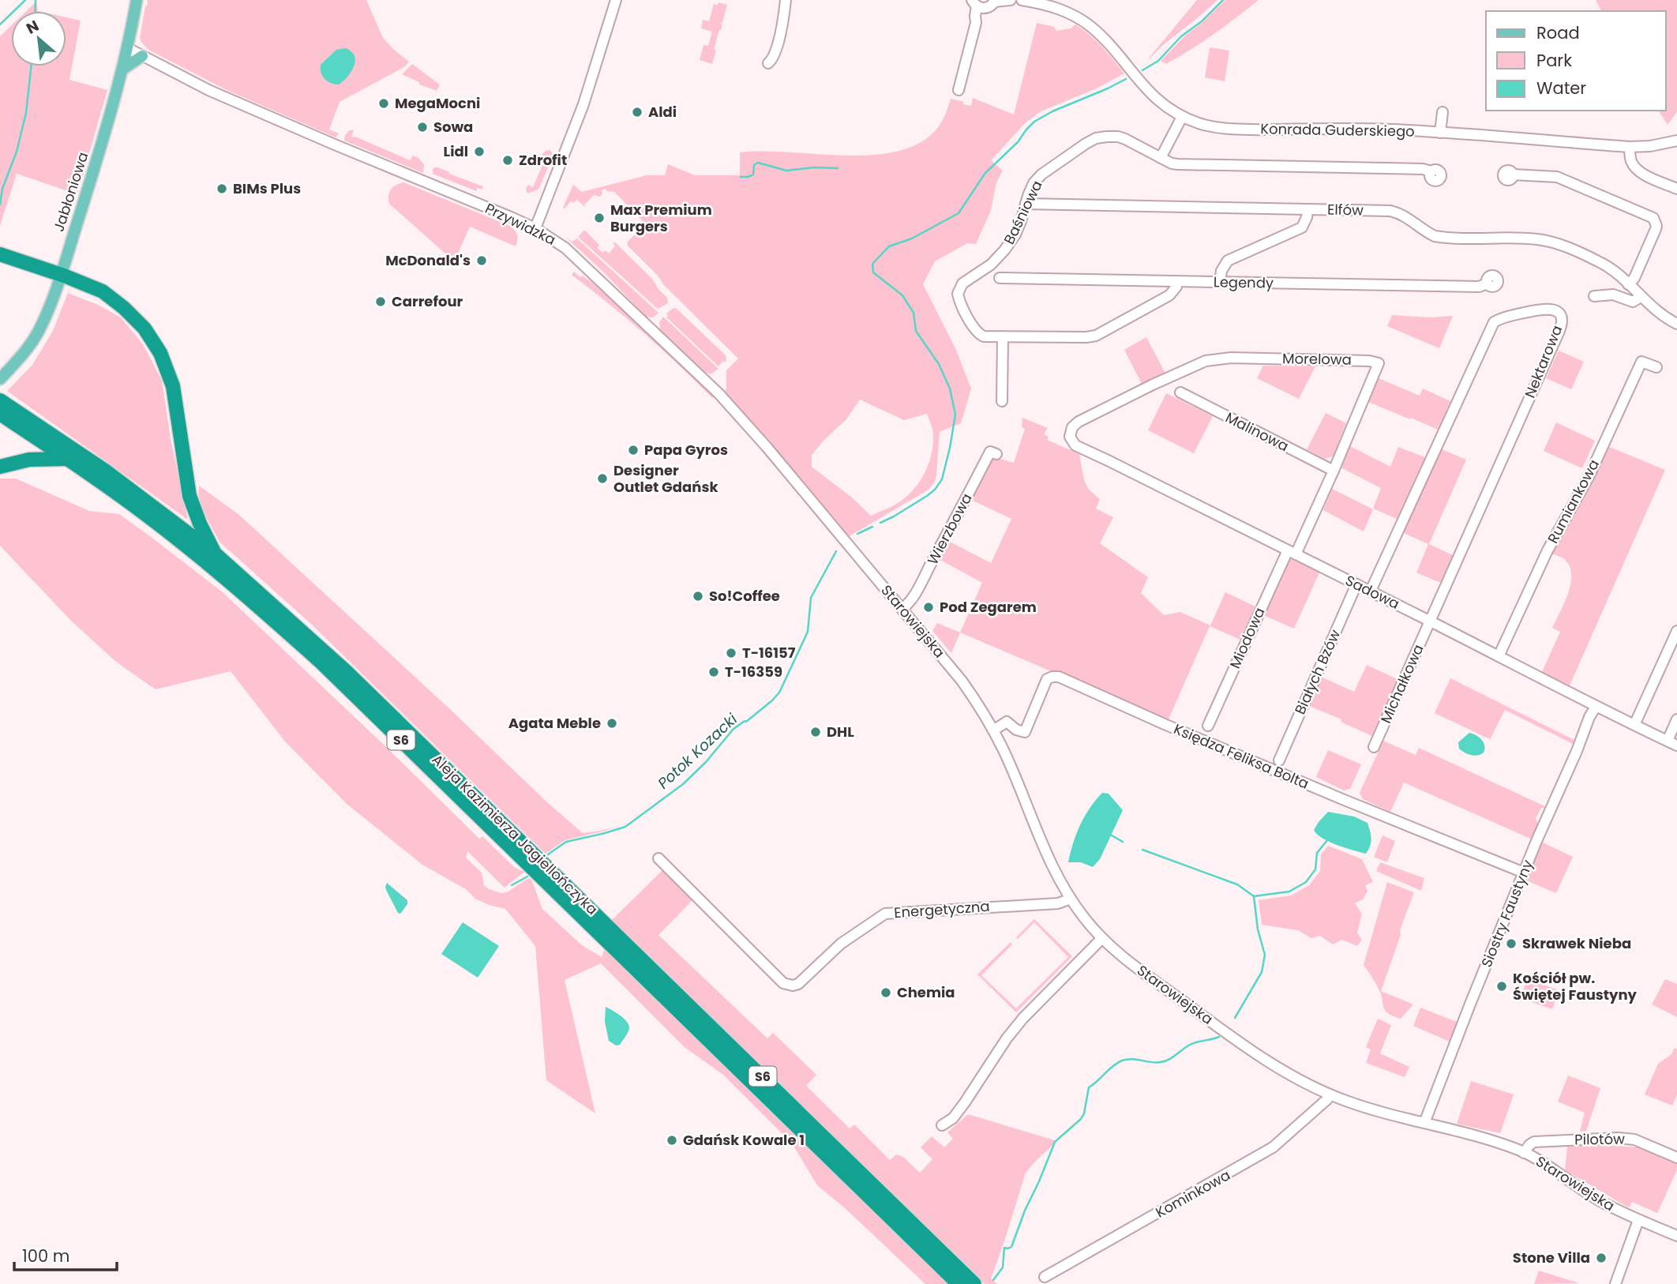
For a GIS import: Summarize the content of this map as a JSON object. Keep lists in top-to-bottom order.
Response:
{
  "streets": {
    "highway": ["S6", "Aleja Kazimierza Jagiellończyka"],
    "main road": ["Jabłoniowa"],
    "street": [
      "Konrada Guderskiego",
      "Elfów",
      "Baśniowa",
      "Przywidzka",
      "Legendy",
      "Morelowa",
      "Nektarowa",
      "Malinowa",
      "Rumiankowa",
      "Wierzbowa",
      "Sadowa",
      "Starowiejska",
      "Miodowa",
      "Białych Bzów",
      "Michałkowa",
      "Księdza Feliksa Bolta",
      "Energetyczna",
      "Siostry Faustyny",
      "Pilotów",
      "Kominkowa"
    ]
  },
  "crossings": [
    ["Jabłoniowa", "Przywidzka"],
    ["Elfów", "Baśniowa"],
    ["Baśniowa", "Legendy"],
    ["Przywidzka", "Starowiejska"],
    ["Morelowa", "Malinowa"],
    ["Morelowa", "Sadowa"],
    ["Morelowa", "Miodowa"],
    ["Nektarowa", "Sadowa"],
    ["Nektarowa", "Michałkowa"],
    ["Rumiankowa", "Sadowa"],
    ["Wierzbowa", "Starowiejska"],
    ["Sadowa", "Miodowa"],
    ["Sadowa", "Białych Bzów"],
    ["Sadowa", "Michałkowa"],
    ["Sadowa", "Siostry Faustyny"],
    ["Starowiejska", "Księdza Feliksa Bolta"],
    ["Starowiejska", "Energetyczna"],
    ["Starowiejska", "Siostry Faustyny"],
    ["Starowiejska", "Pilotów"],
    ["Starowiejska", "Kominkowa"],
    ["Księdza Feliksa Bolta", "Siostry Faustyny"]
  ],
  "water": ["Potok Kozacki"],
  "places": [
    "MegaMocni",
    "Aldi",
    "Sowa",
    "Lidl",
    "Zdrofit",
    "BIMs Plus",
    "Max Premium Burgers",
    "McDonald's",
    "Carrefour",
    "Papa Gyros",
    "Designer Outlet Gdańsk",
    "So!Coffee",
    "Pod Zegarem",
    "T-16157",
    "T-16359",
    "Agata Meble",
    "DHL",
    "Skrawek Nieba",
    "Kościół pw. Świętej Faustyny",
    "Chemia",
    "Gdańsk Kowale 1",
    "Stone Villa"
  ],
  "legend": ["Road", "Park", "Water"],
  "scale_bar": "100 m",
  "north": "top left"
}
